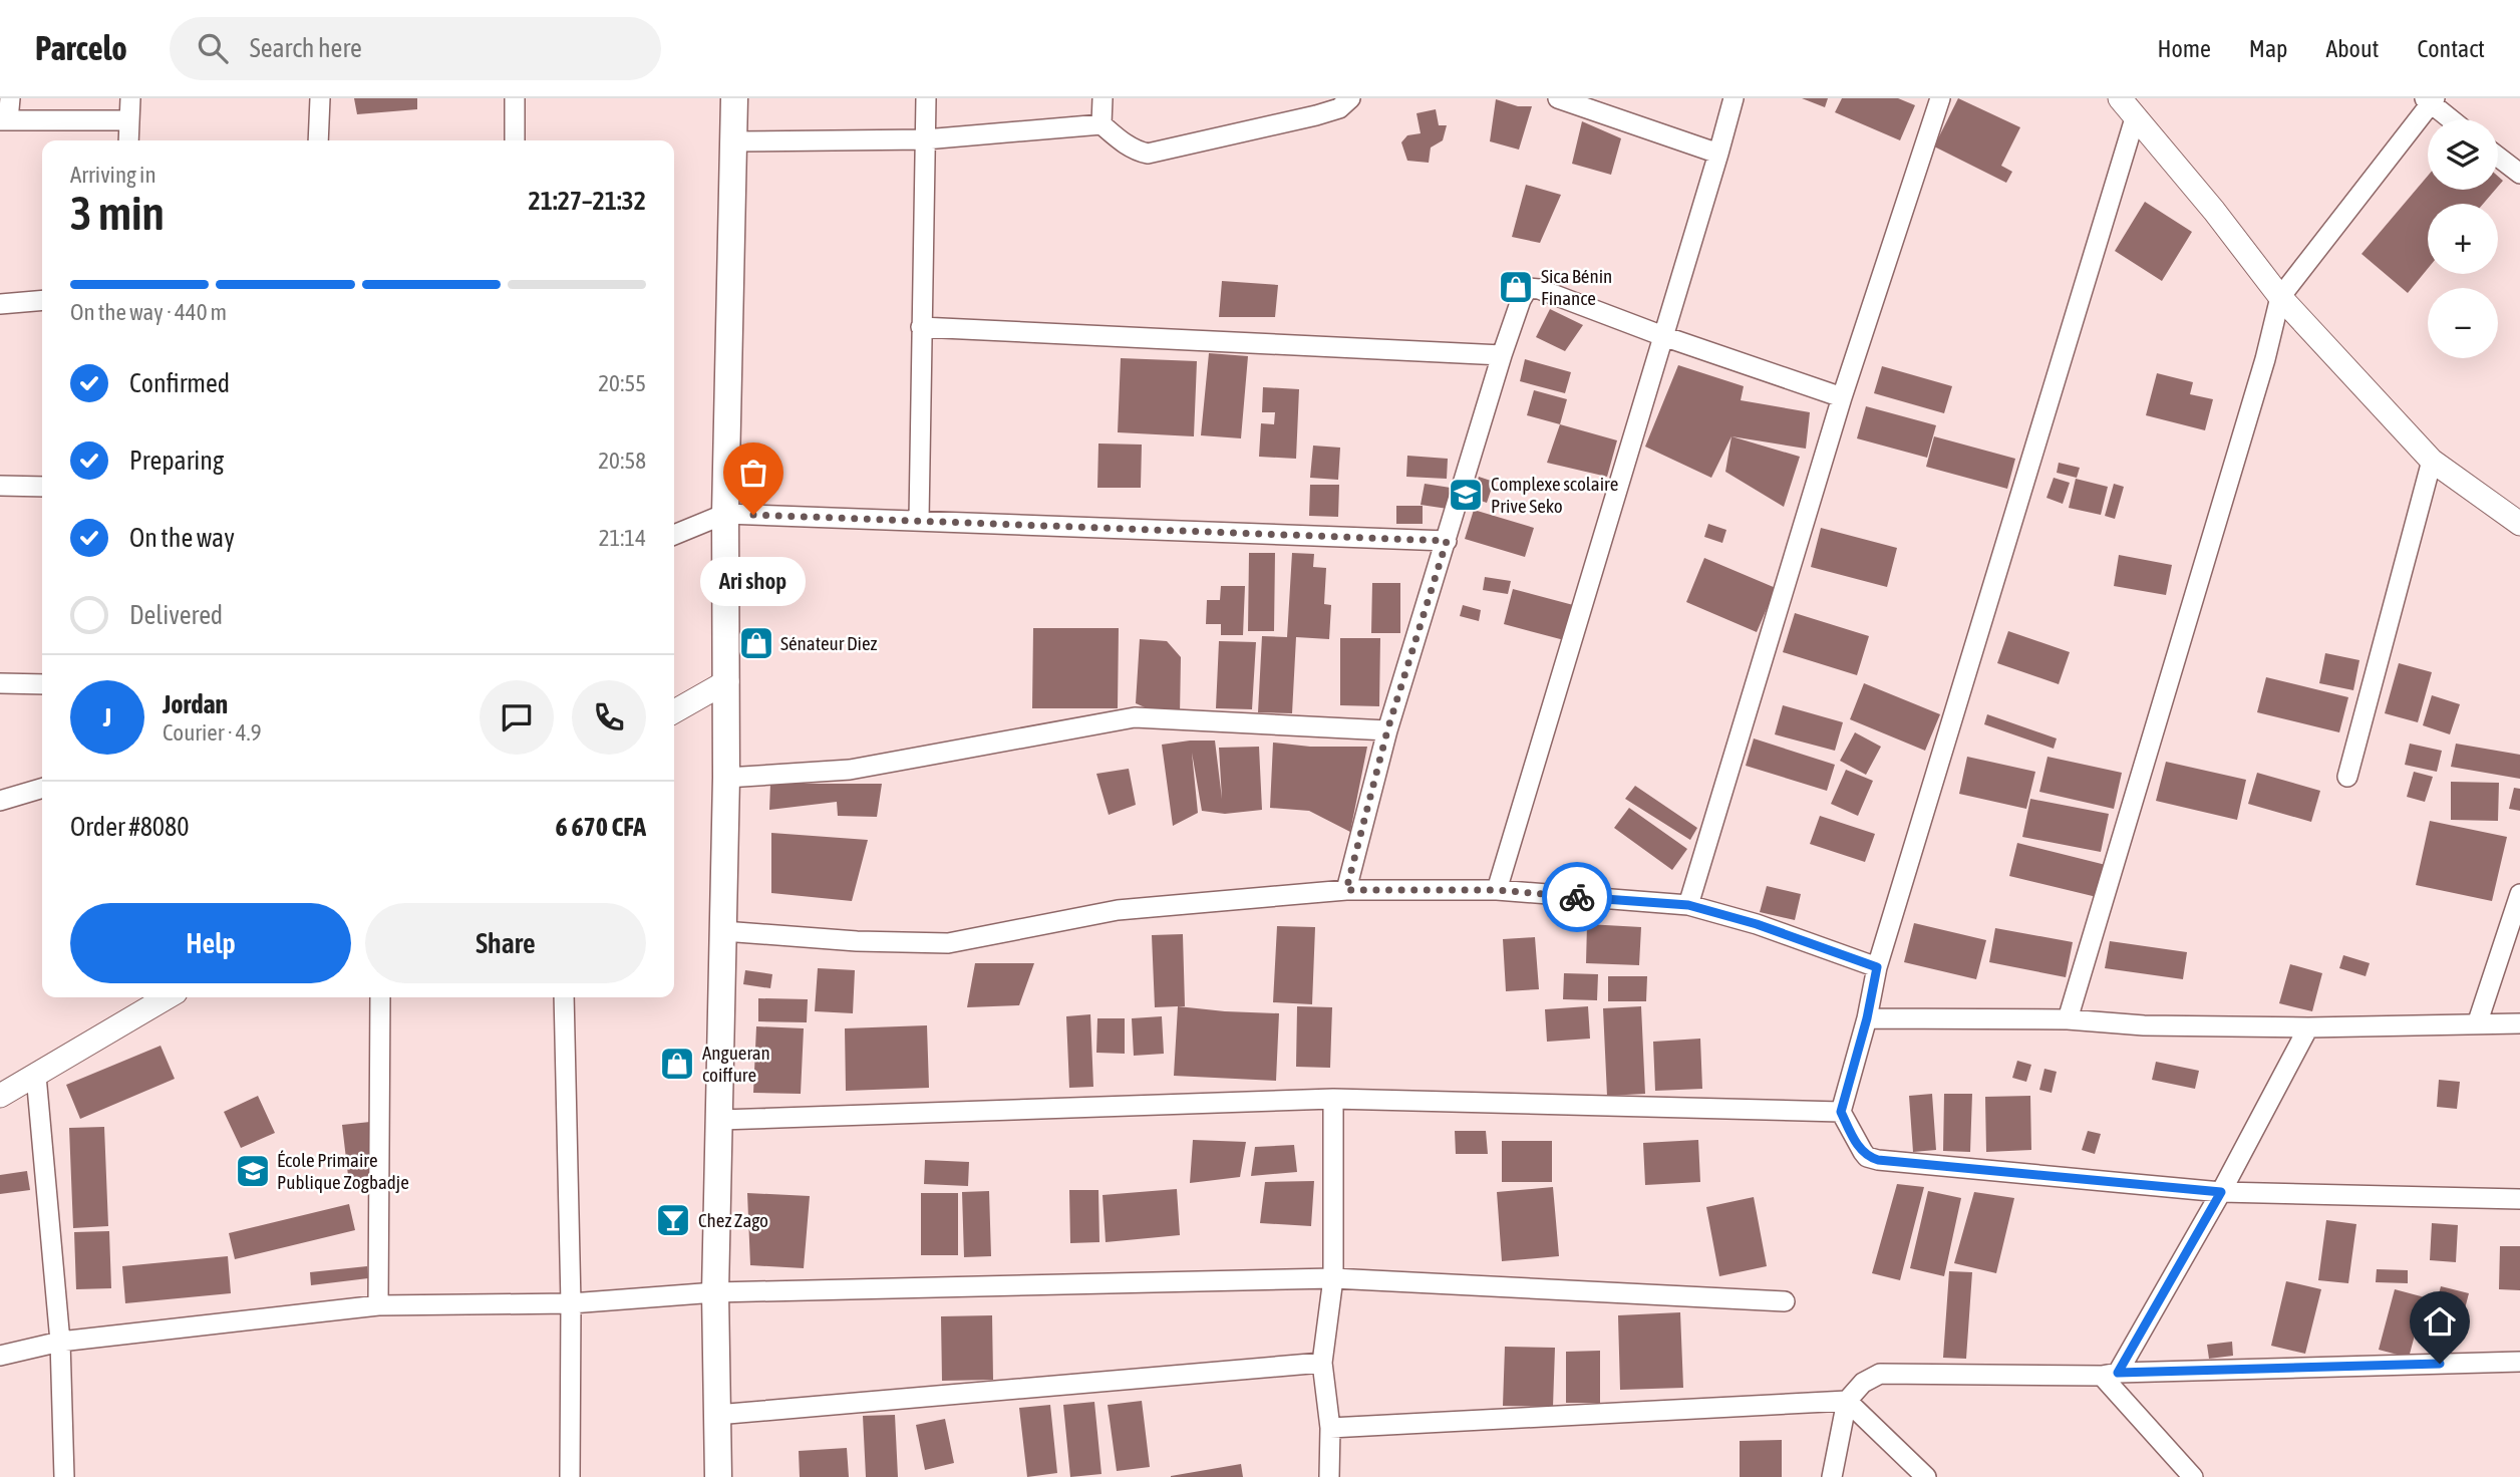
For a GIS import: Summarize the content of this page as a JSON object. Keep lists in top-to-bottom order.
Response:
{
  "places": {
    "shop": ["Sica Bénin Finance", "Sénateur Diez", "Angueran coiffure"],
    "school or university": ["Complexe scolaire Prive Seko", "École Primaire Publique Zogbadje"],
    "other": ["Ari shop"],
    "bar": ["Chez Zago"]
  },
  "page": {
    "header": "Parcelo",
    "search": "Search here",
    "nav": [
      "Home",
      "Map",
      "About",
      "Contact"
    ],
    "map_buttons": ["+", "−"],
    "heading": ["3 min", "Arriving in", "21:27–21:32"],
    "panel": [
      "Jordan",
      "Courier · 4.9",
      "Order #8080",
      "6 670 CFA"
    ],
    "bar": "On the way · 440 m",
    "list": [
      ["Confirmed", "20:55"],
      ["Preparing", "20:58"],
      ["On the way", "21:14"],
      "Delivered"
    ],
    "bubble": "Ari shop",
    "round": "J",
    "buttons": ["Help", "Share"]
  }
}
